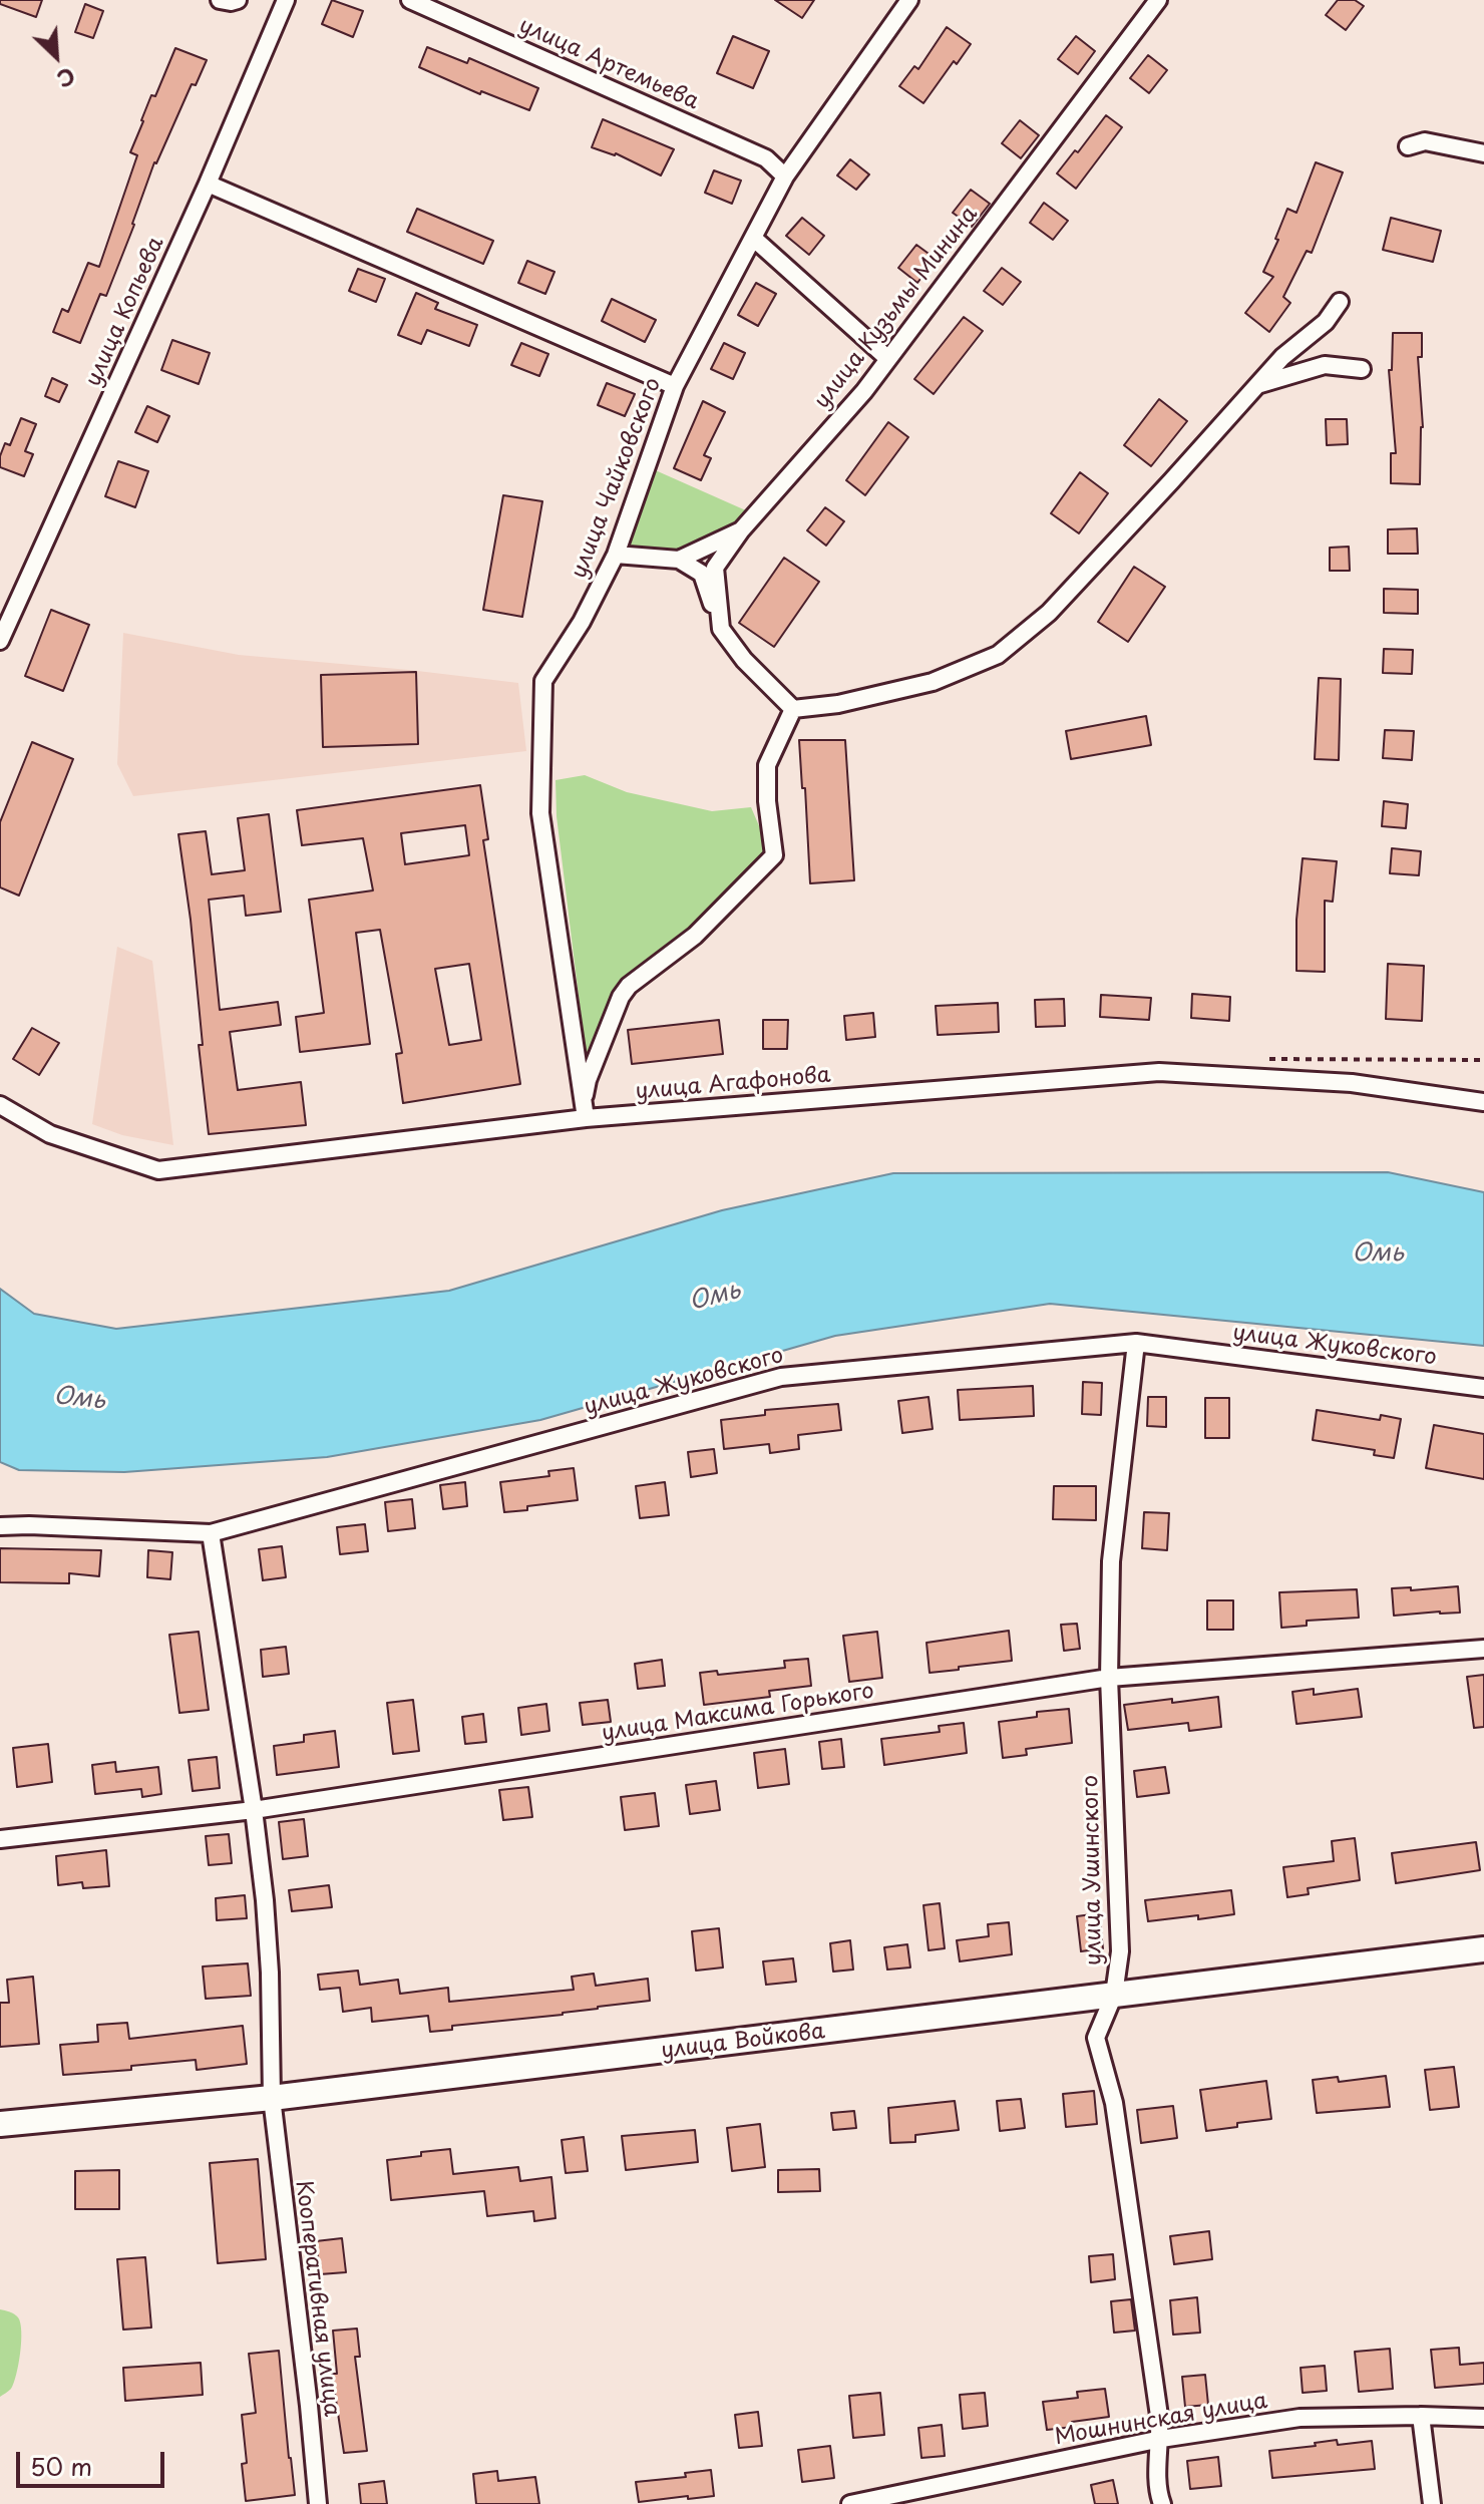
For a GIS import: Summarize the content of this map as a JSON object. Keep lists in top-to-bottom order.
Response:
{
  "streets": {
    "main road": ["улица Войкова"],
    "street": [
      "улица Артемьева",
      "улица Кузьмы Минина",
      "улица Копьева",
      "улица Чайковского",
      "улица Агафонова",
      "улица Жуковского",
      "улица Максима Горького",
      "улица Ушинского",
      "Кооперативная улица",
      "Мошнинская улица"
    ]
  },
  "crossings": [
    ["улица Артемьева", "улица Чайковского"],
    ["улица Кузьмы Минина", "улица Чайковского"],
    ["улица Чайковского", "улица Агафонова"],
    ["улица Жуковского", "улица Ушинского"],
    ["улица Жуковского", "Кооперативная улица"],
    ["улица Максима Горького", "улица Ушинского"],
    ["улица Максима Горького", "Кооперативная улица"],
    ["улица Ушинского", "улица Войкова"],
    ["улица Ушинского", "Мошнинская улица"],
    ["улица Войкова", "Кооперативная улица"]
  ],
  "water": ["Омь"],
  "scale_bar": "50 m",
  "north": "bottom right"
}
